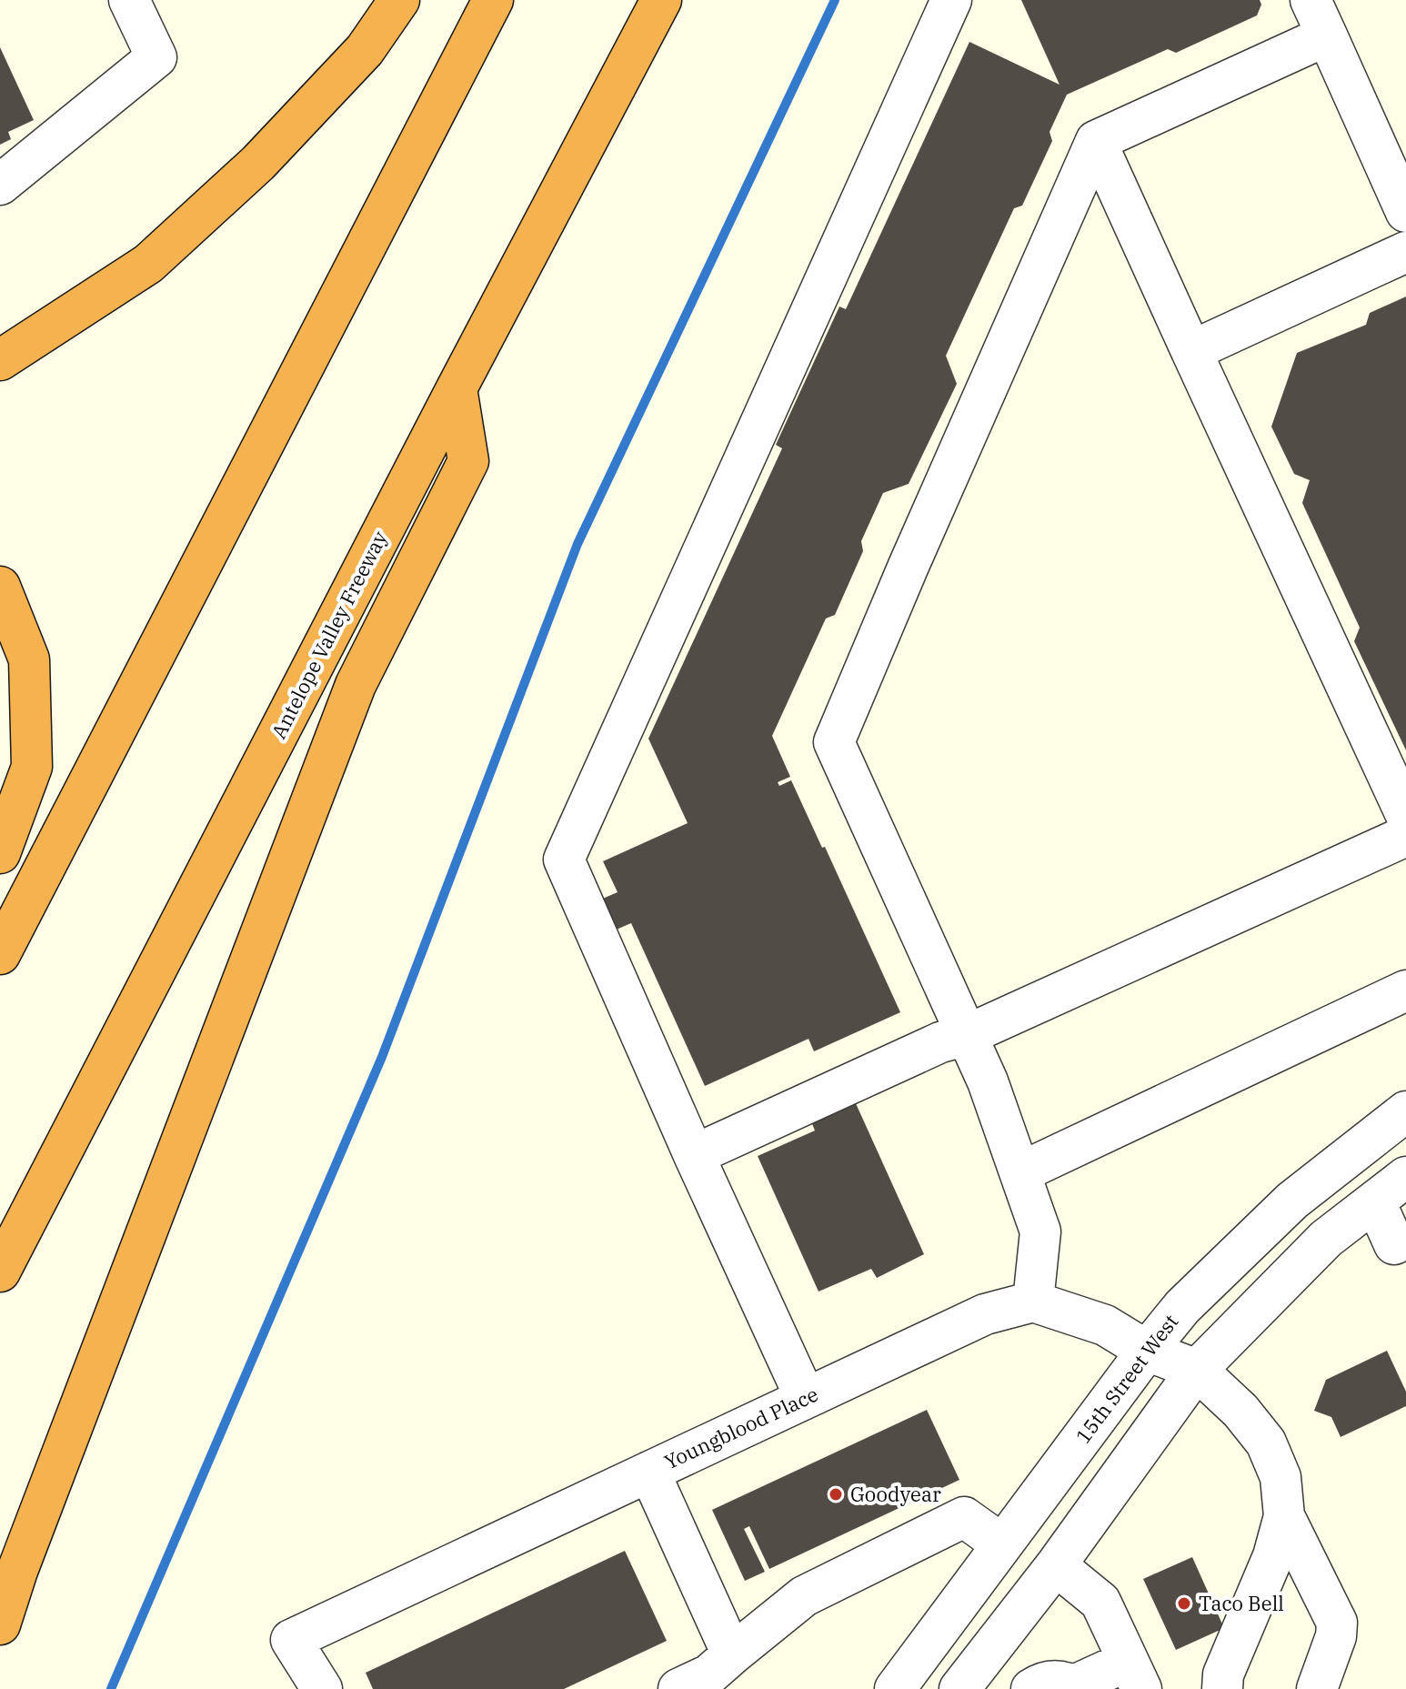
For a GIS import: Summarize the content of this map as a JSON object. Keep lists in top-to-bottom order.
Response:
{
  "streets": {
    "highway": ["Antelope Valley Freeway"],
    "street": ["15th Street West", "Youngblood Place"]
  },
  "places": ["Goodyear", "Taco Bell"]
}
